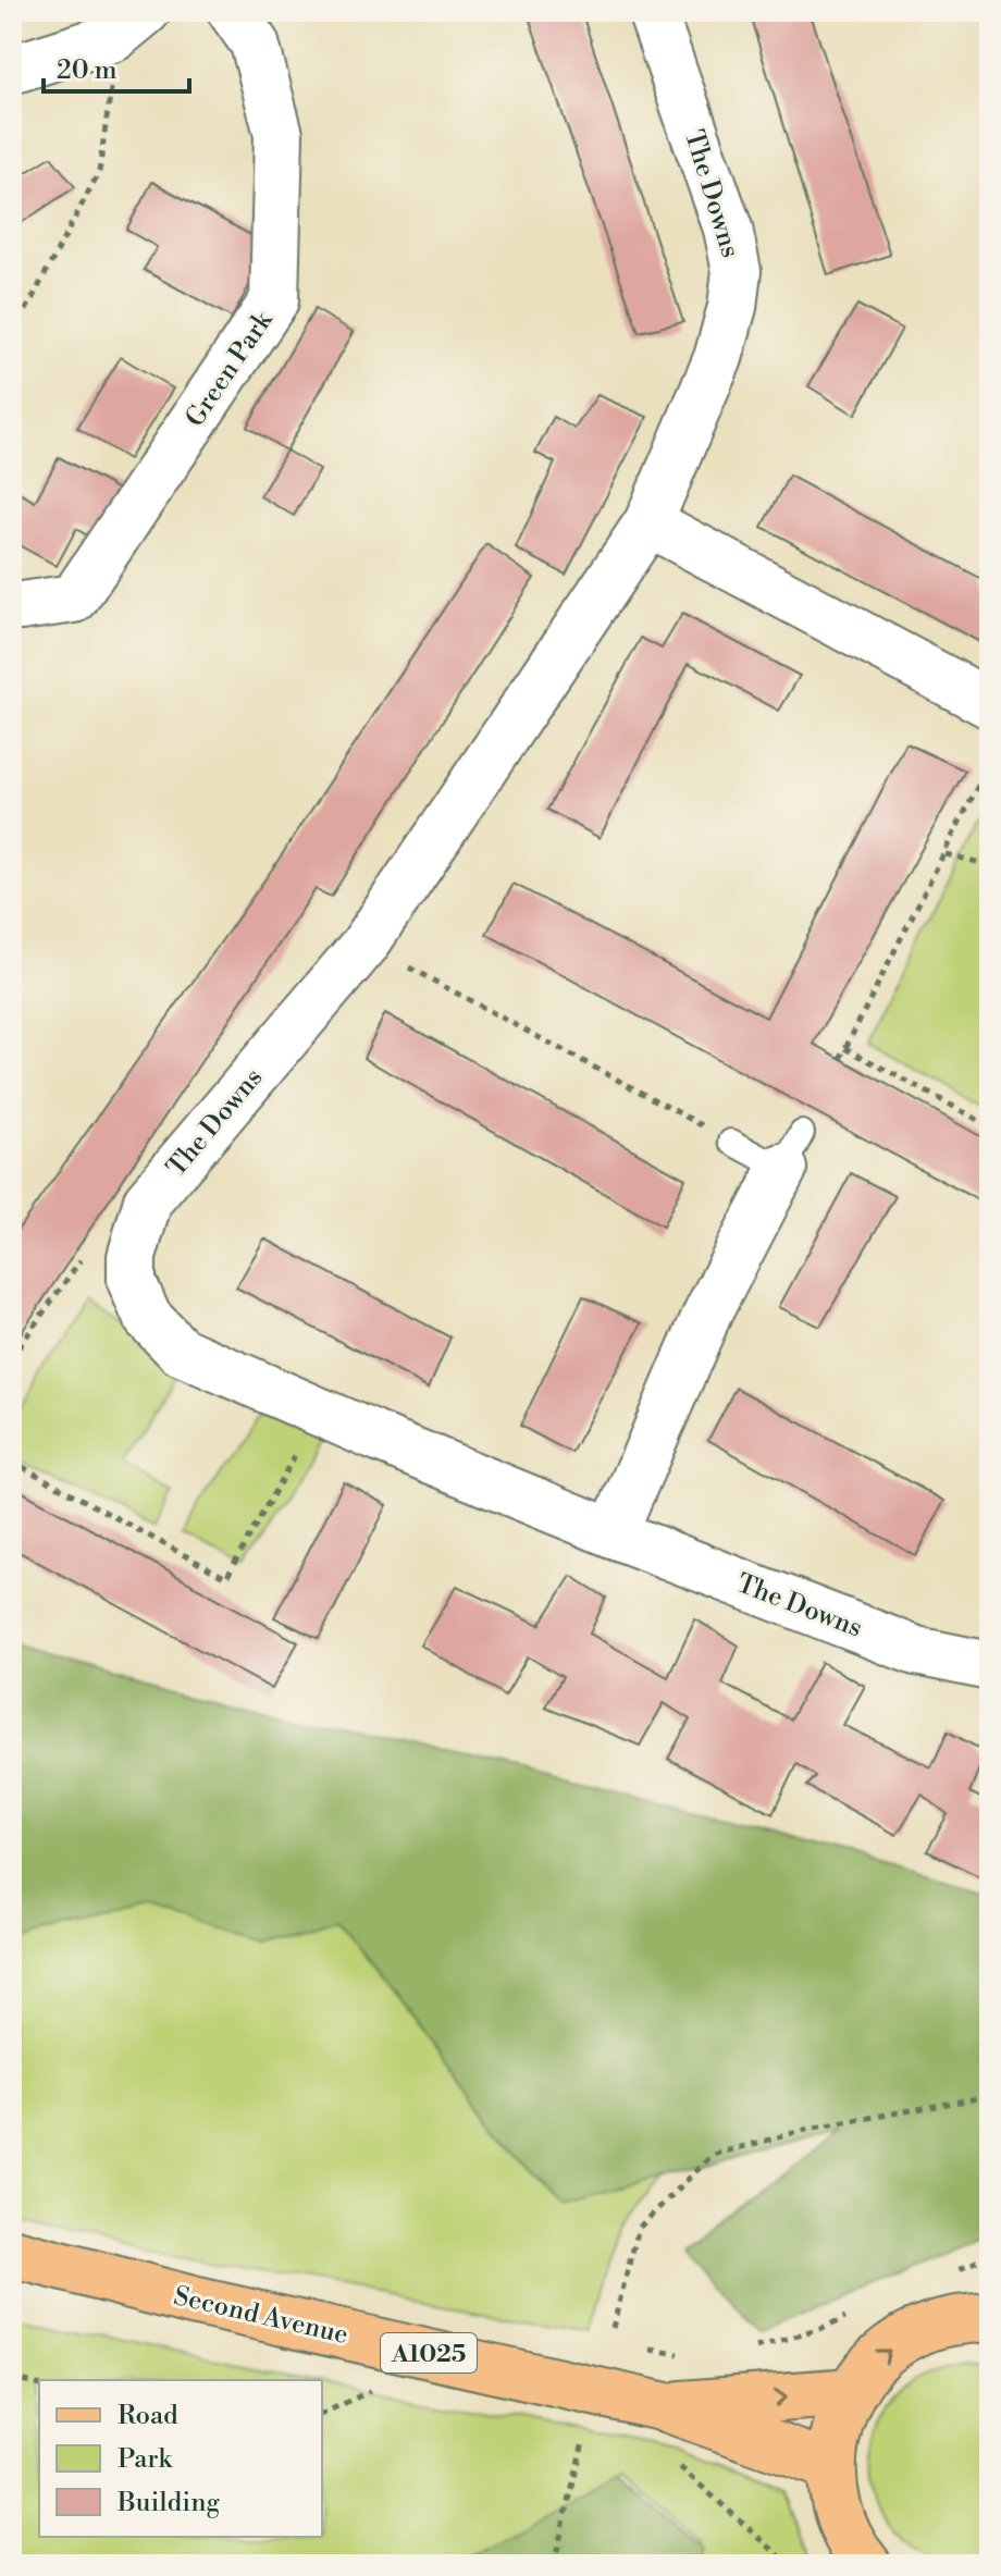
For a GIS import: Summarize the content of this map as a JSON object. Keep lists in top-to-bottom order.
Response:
{
  "streets": {
    "main road": ["Second Avenue", "A1025"],
    "street": ["The Downs", "Green Park"]
  },
  "legend": ["Road", "Park", "Building"],
  "scale_bar": "20 m"
}
